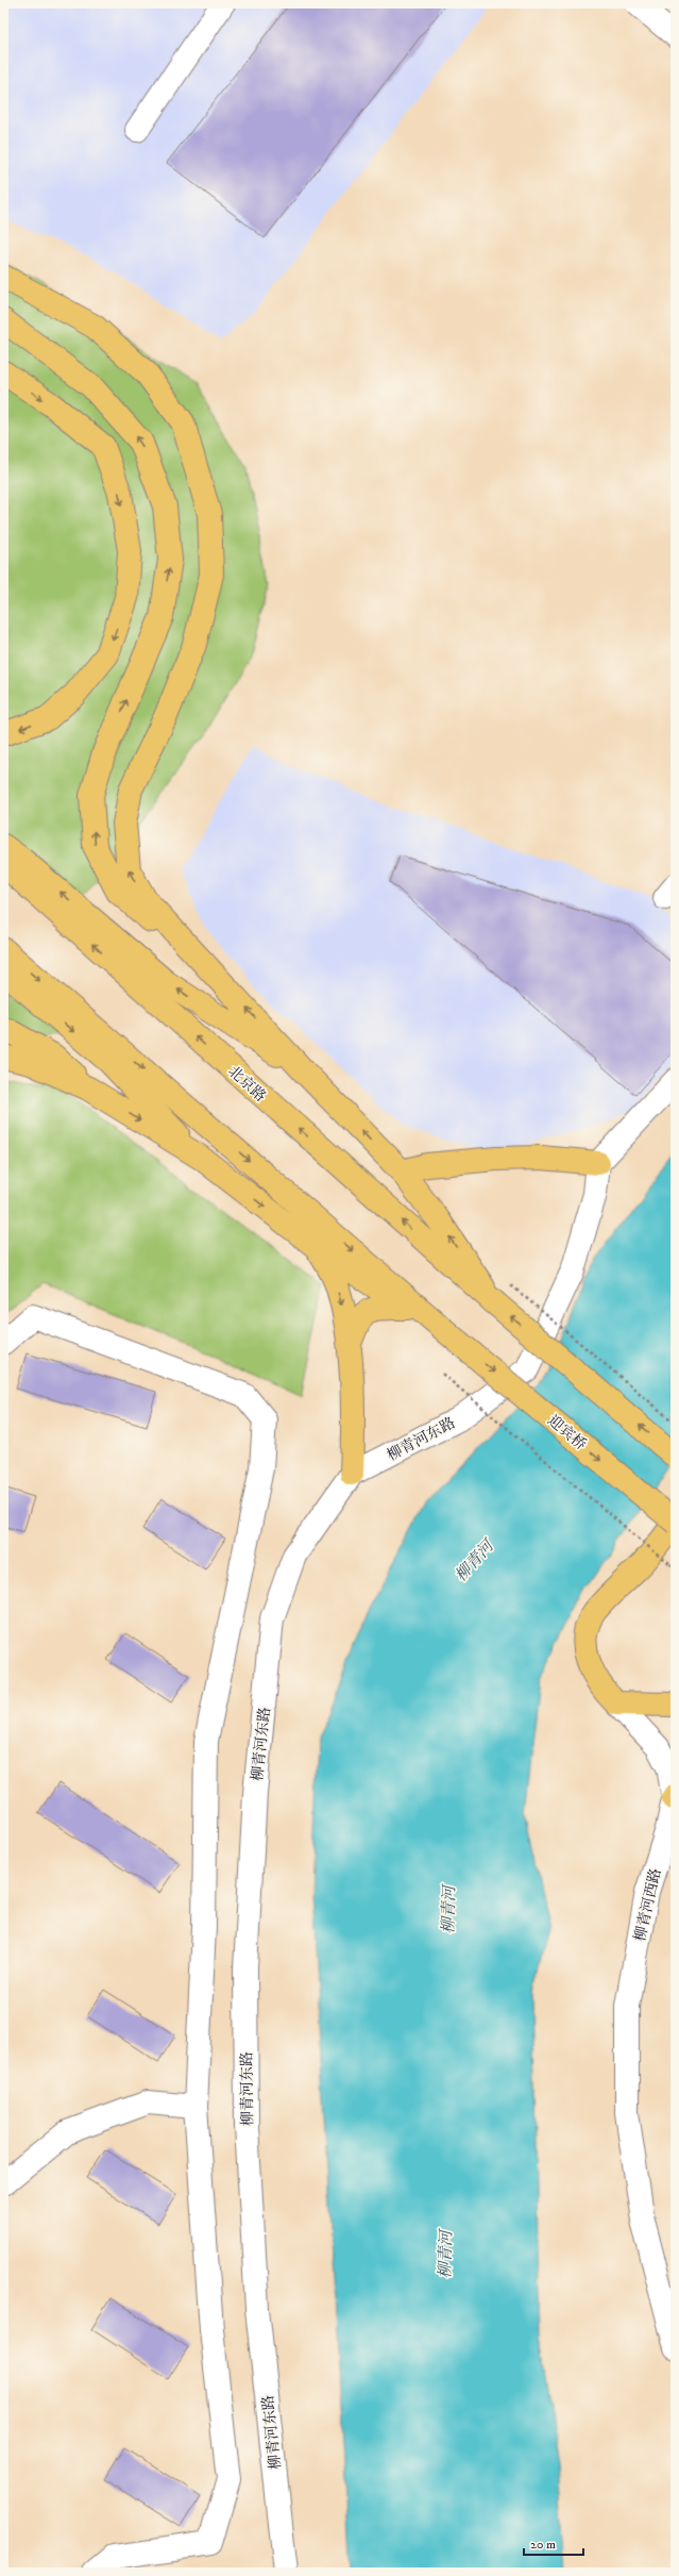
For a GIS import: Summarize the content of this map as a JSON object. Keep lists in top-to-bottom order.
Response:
{
  "streets": {
    "main road": ["北京路", "迎宾桥", "柳青河西路"],
    "street": ["柳青河东路"]
  },
  "crossings": [
    ["迎宾桥", "柳青河西路"]
  ],
  "water": ["柳青河"],
  "scale_bar": "20 m"
}
